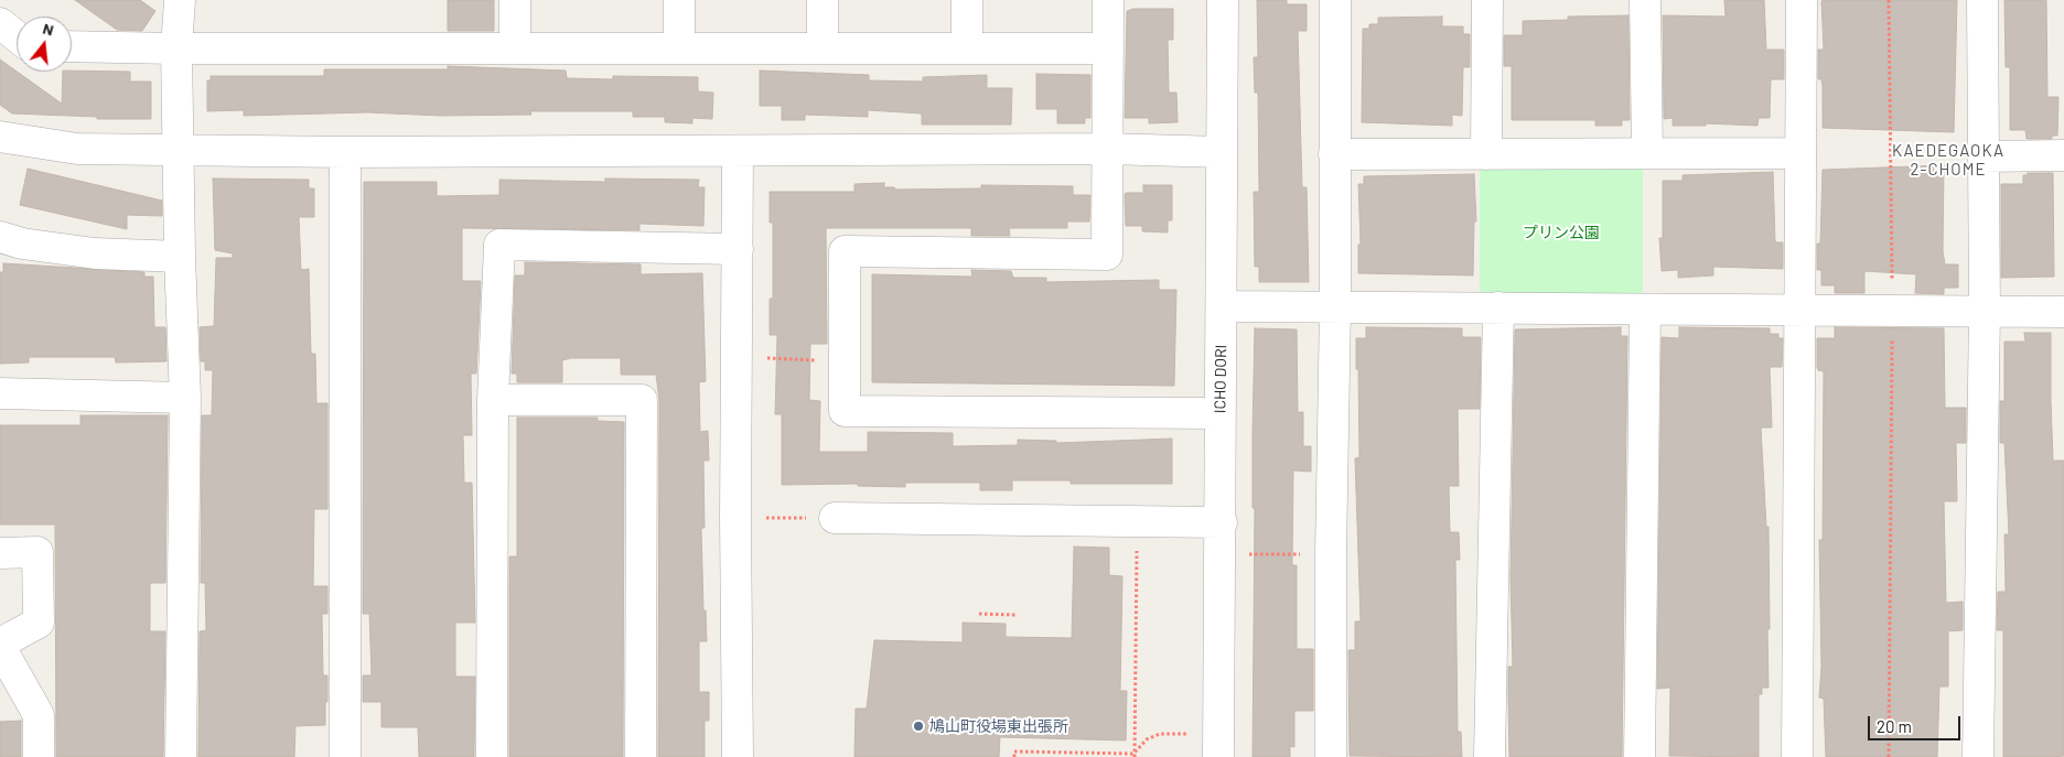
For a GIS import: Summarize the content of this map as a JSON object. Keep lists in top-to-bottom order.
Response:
{
  "streets": {
    "street": ["ICHO DORI"]
  },
  "districts": ["KAEDEGAOKA 2-CHOME"],
  "parks": ["プリン公園"],
  "places": ["鳩山町役場東出張所"],
  "scale_bar": "20 m",
  "north": "top"
}
